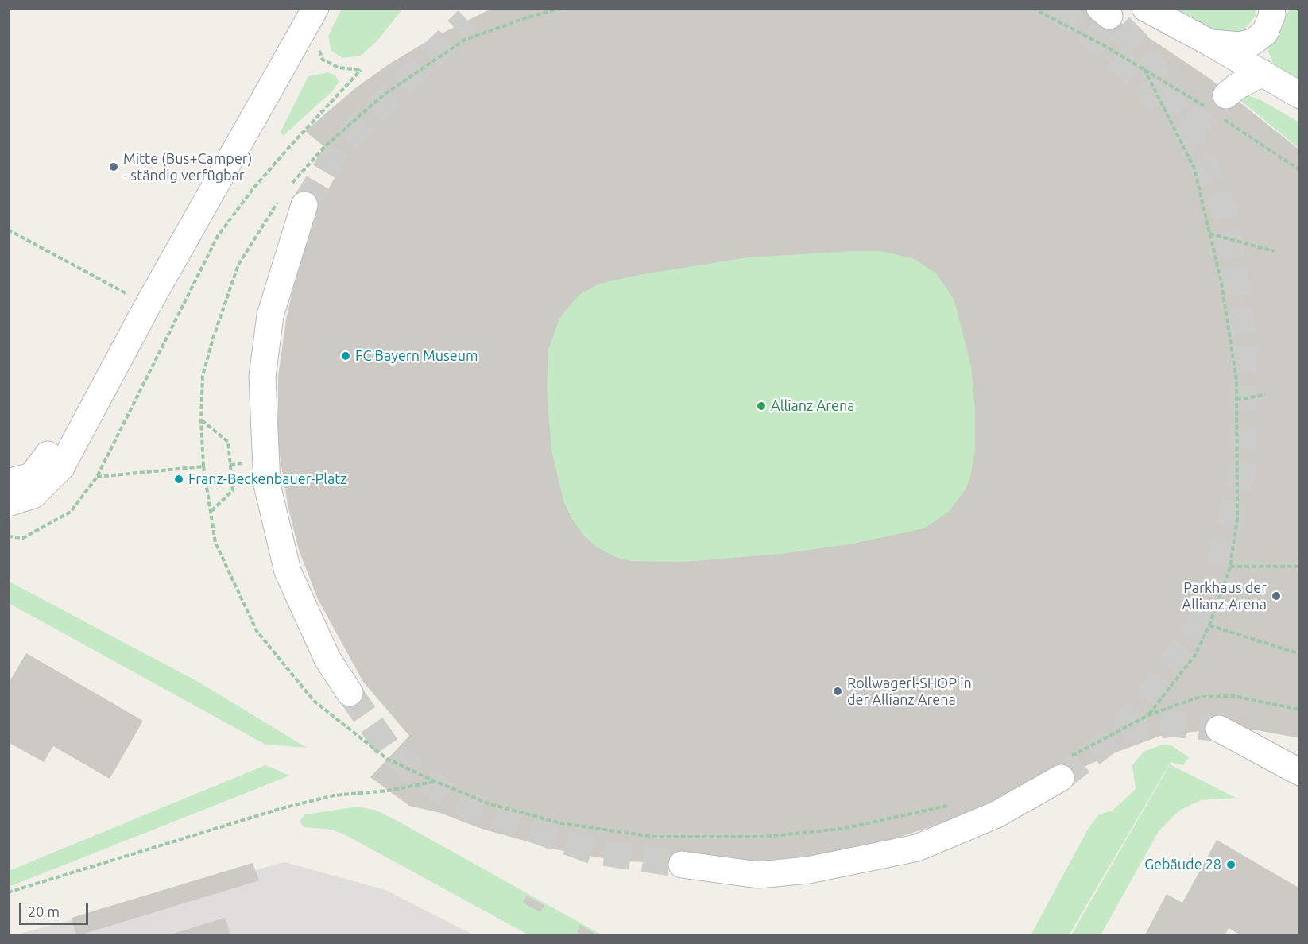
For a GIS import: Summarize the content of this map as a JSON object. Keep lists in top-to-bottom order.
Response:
{
  "places": [
    "Mitte (Bus+Camper) - ständig verfügbar",
    "FC Bayern Museum",
    "Allianz Arena",
    "Franz-Beckenbauer-Platz",
    "Parkhaus der Allianz-Arena",
    "Rollwagerl-SHOP in der Allianz Arena",
    "Gebäude 28"
  ],
  "scale_bar": "20 m"
}
